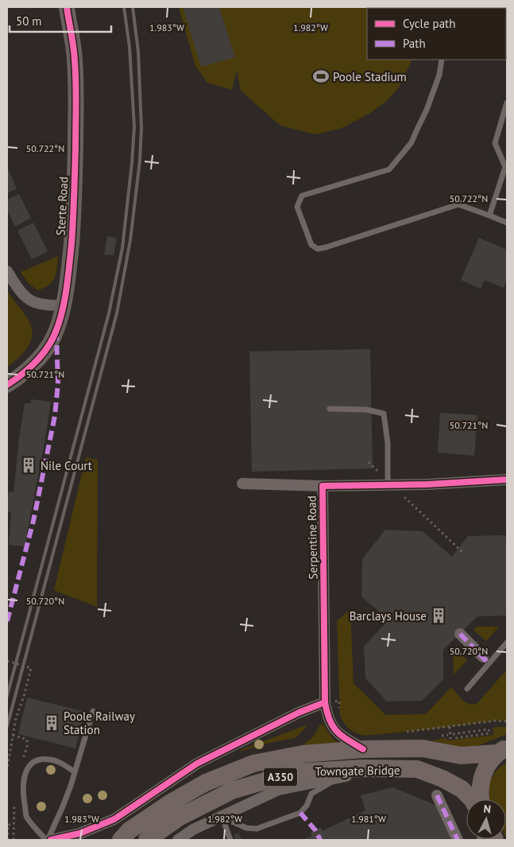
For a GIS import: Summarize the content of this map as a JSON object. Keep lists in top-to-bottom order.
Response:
{
  "streets": {
    "main road": ["Towngate Bridge", "A350"],
    "street": ["Sterte Road", "Serpentine Road"]
  },
  "crossings": [
    ["Serpentine Road", "A350"],
    ["Towngate Bridge", "A350"]
  ],
  "places": {
    "sports": ["Poole Stadium"],
    "building": ["Nile Court", "Barclays House", "Poole Railway Station"]
  },
  "legend": ["Cycle path", "Path"],
  "scale_bar": "50 m",
  "north": "top",
  "coordinates": [
    "1.983°W",
    "1.982°W",
    "50.722°N",
    "50.721°N",
    "50.720°N",
    "1.981°W"
  ]
}
